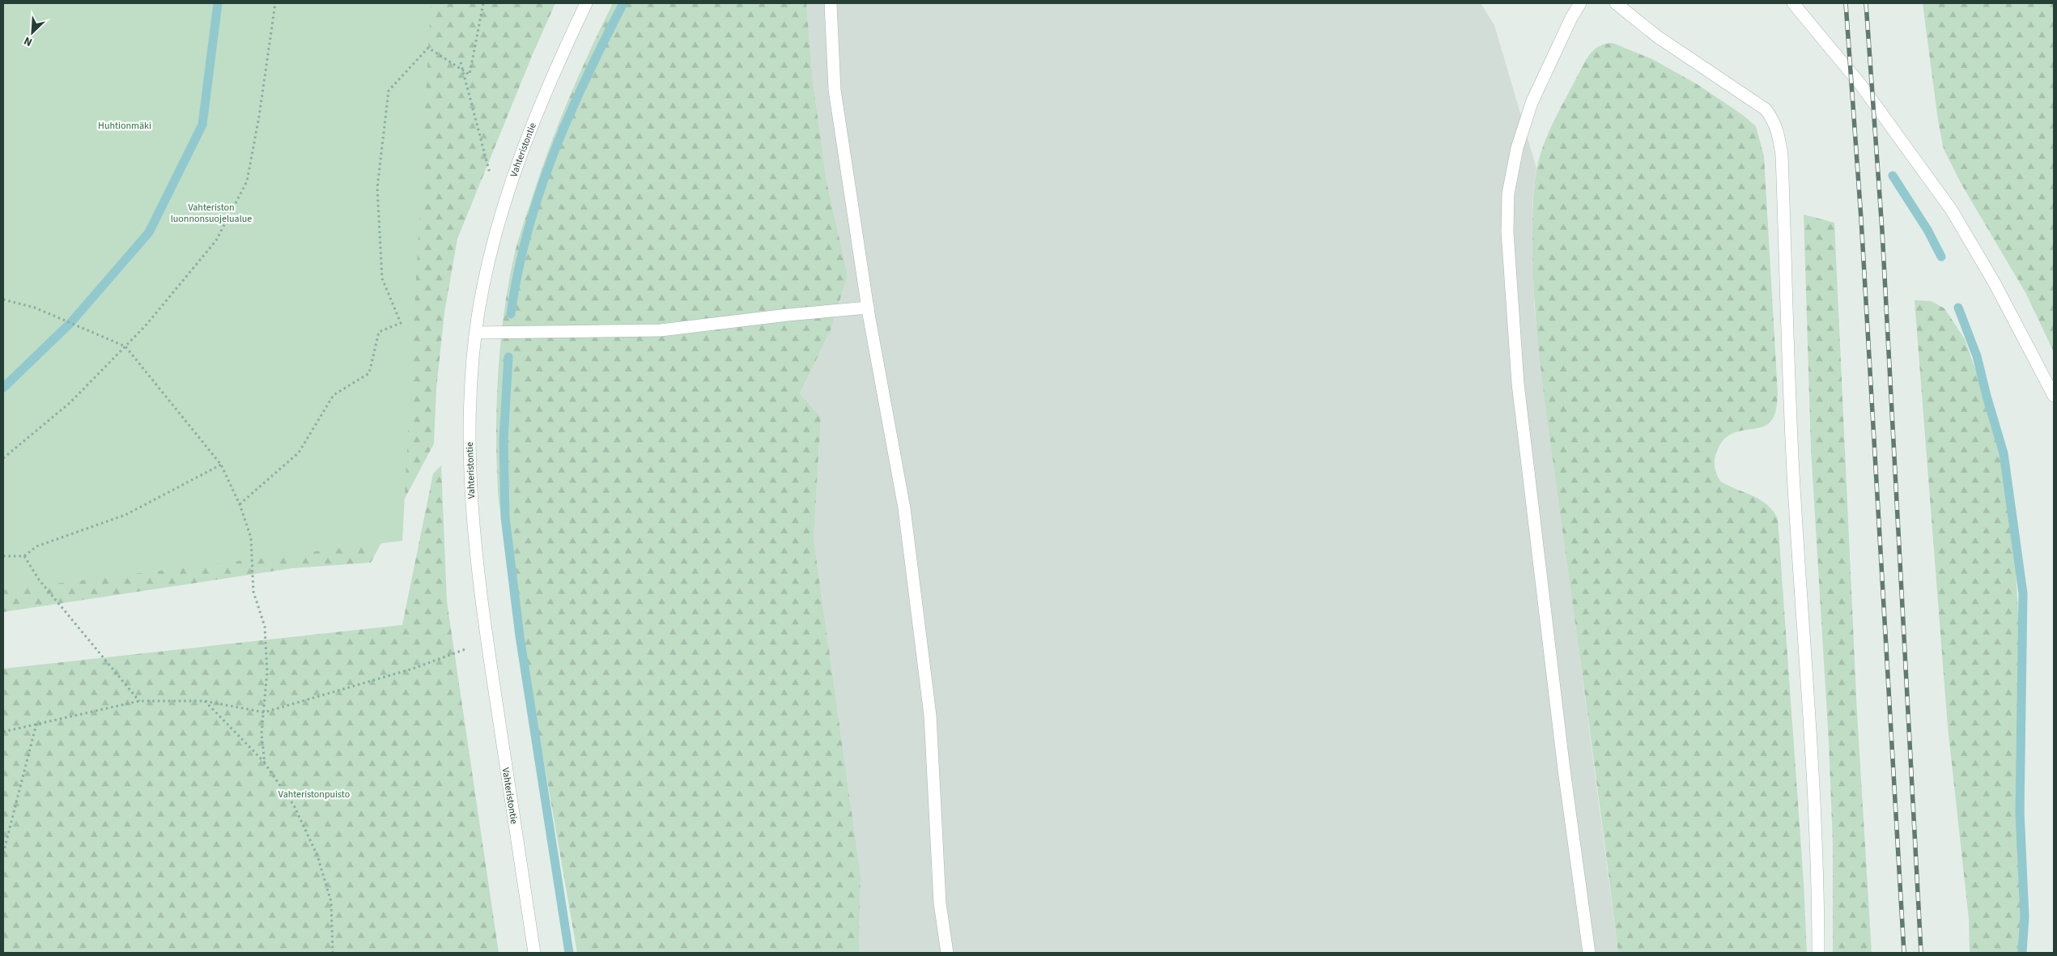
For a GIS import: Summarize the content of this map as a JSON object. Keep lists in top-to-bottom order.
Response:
{
  "streets": {
    "street": ["Vahteristontie"]
  },
  "parks": ["Huhtionmäki", "Vahteriston luonnonsuojelualue", "Vahteristonpuisto"],
  "north": "bottom left"
}
